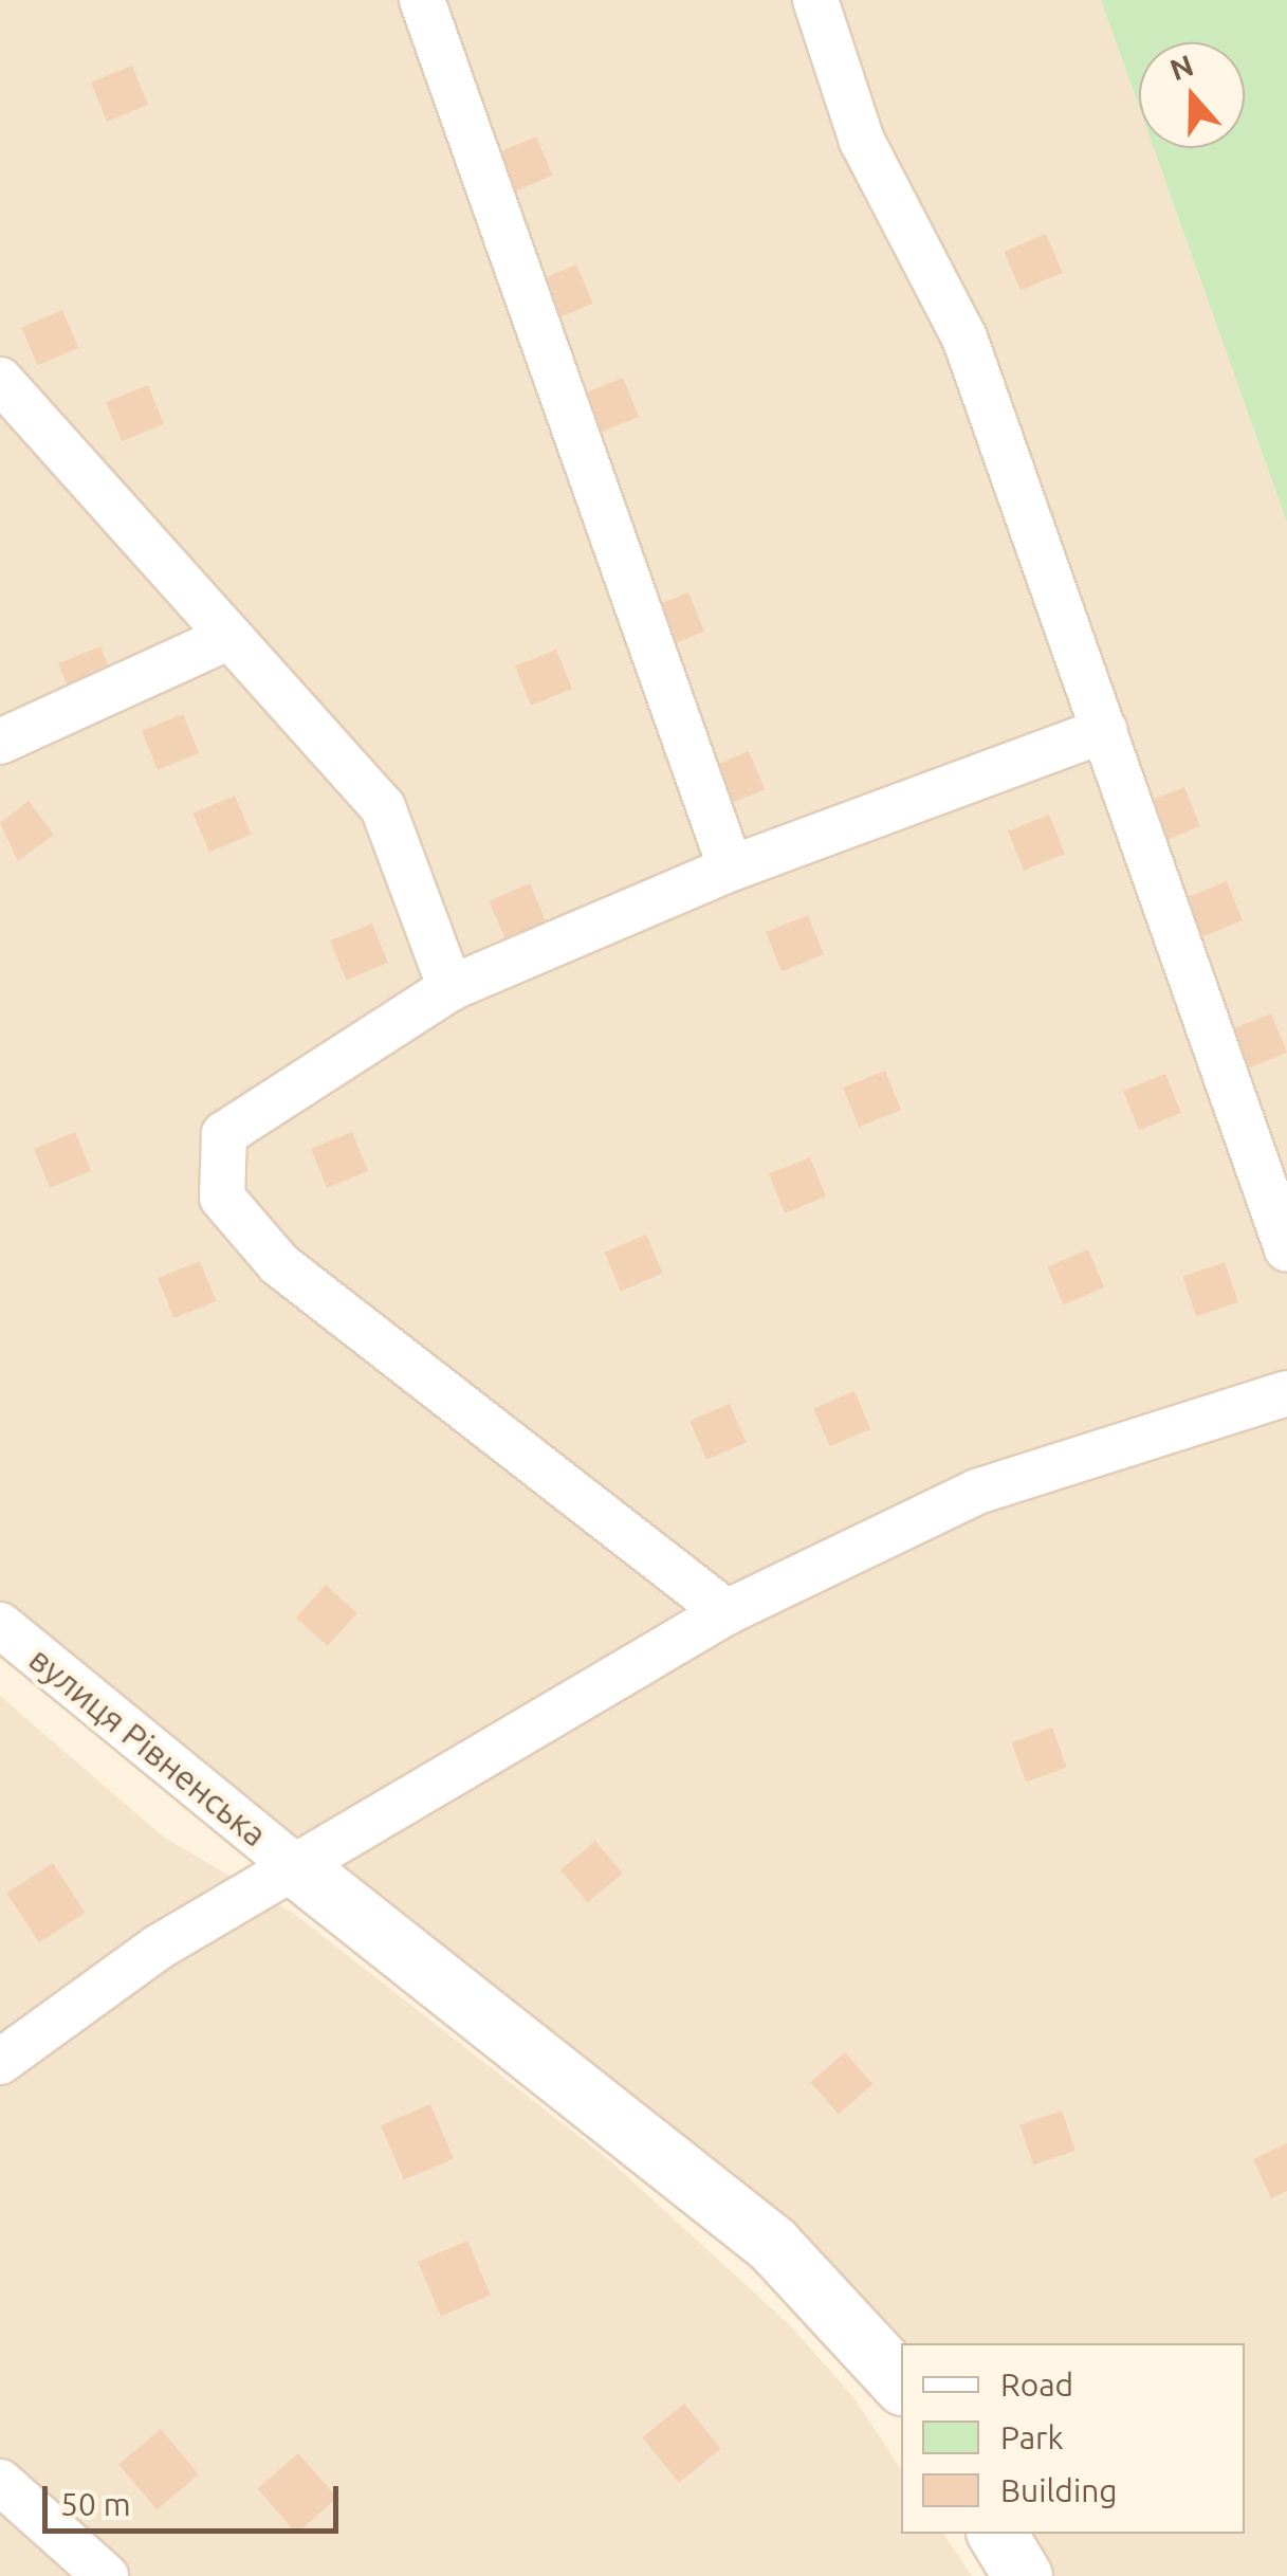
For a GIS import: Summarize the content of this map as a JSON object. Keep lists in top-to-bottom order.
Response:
{
  "streets": {
    "street": ["вулиця Рівненська"]
  },
  "legend": ["Road", "Park", "Building"],
  "scale_bar": "50 m",
  "north": "top"
}
